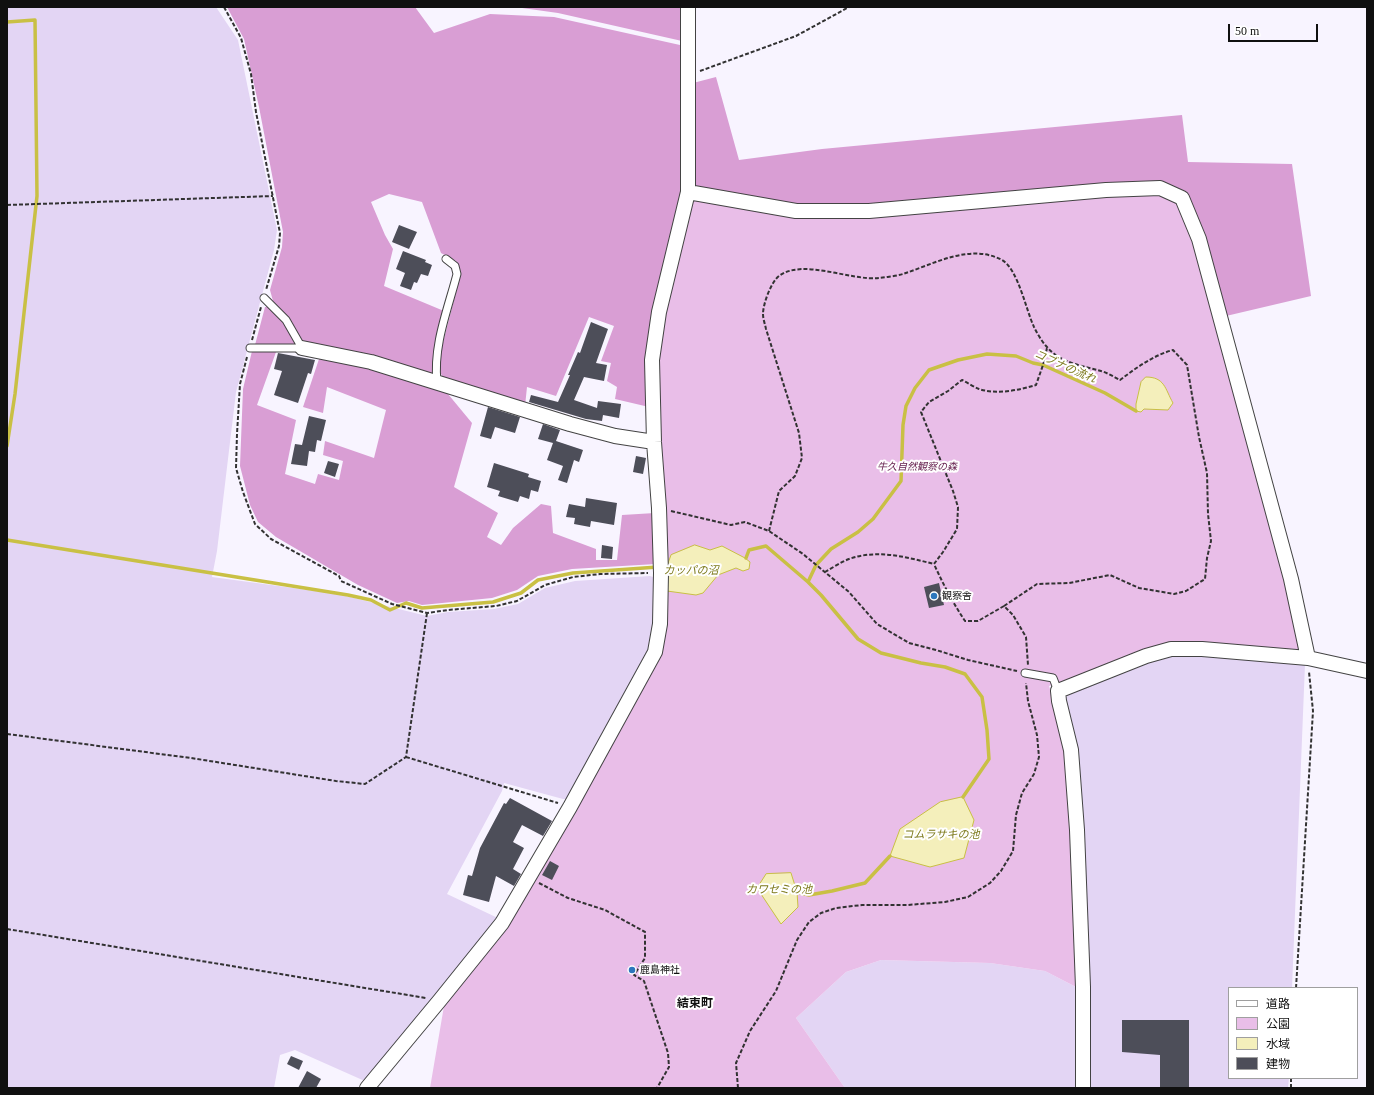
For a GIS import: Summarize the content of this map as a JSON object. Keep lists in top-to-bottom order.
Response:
{
  "districts": ["結束町"],
  "water": [
    "コブナの流れ",
    "カッパの沼",
    "コムラサキの池",
    "カワセミの池"
  ],
  "parks": ["牛久自然観察の森"],
  "places": ["観察舎", "鹿島神社"],
  "legend": [
    "道路",
    "公園",
    "水域",
    "建物"
  ],
  "scale_bar": "50 m"
}
